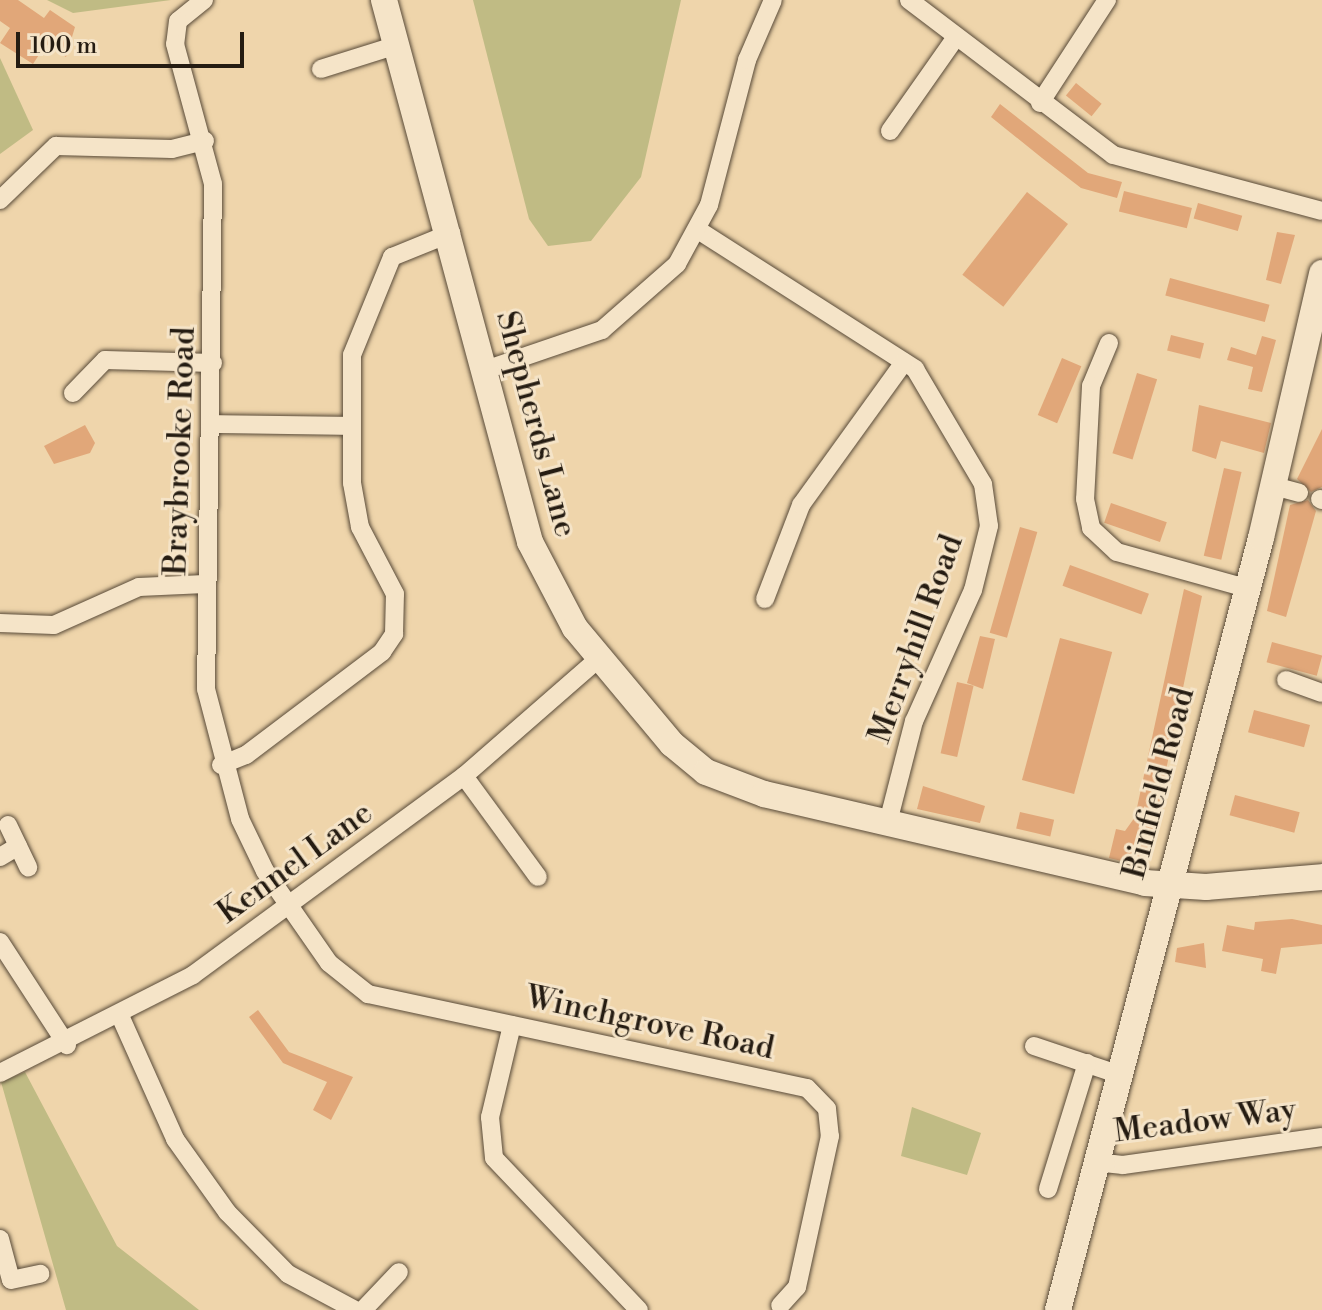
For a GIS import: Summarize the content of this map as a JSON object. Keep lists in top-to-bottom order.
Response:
{
  "streets": {
    "street": [
      "Shepherds Lane",
      "Braybrooke Road",
      "Merryhill Road",
      "Binfield Road",
      "Kennel Lane",
      "Winchgrove Road",
      "Meadow Way"
    ]
  },
  "crossings": [
    ["Shepherds Lane", "Merryhill Road"],
    ["Shepherds Lane", "Binfield Road"],
    ["Shepherds Lane", "Kennel Lane"],
    ["Braybrooke Road", "Kennel Lane"],
    ["Braybrooke Road", "Winchgrove Road"],
    ["Binfield Road", "Meadow Way"],
    ["Kennel Lane", "Winchgrove Road"]
  ],
  "scale_bar": "100 m"
}
